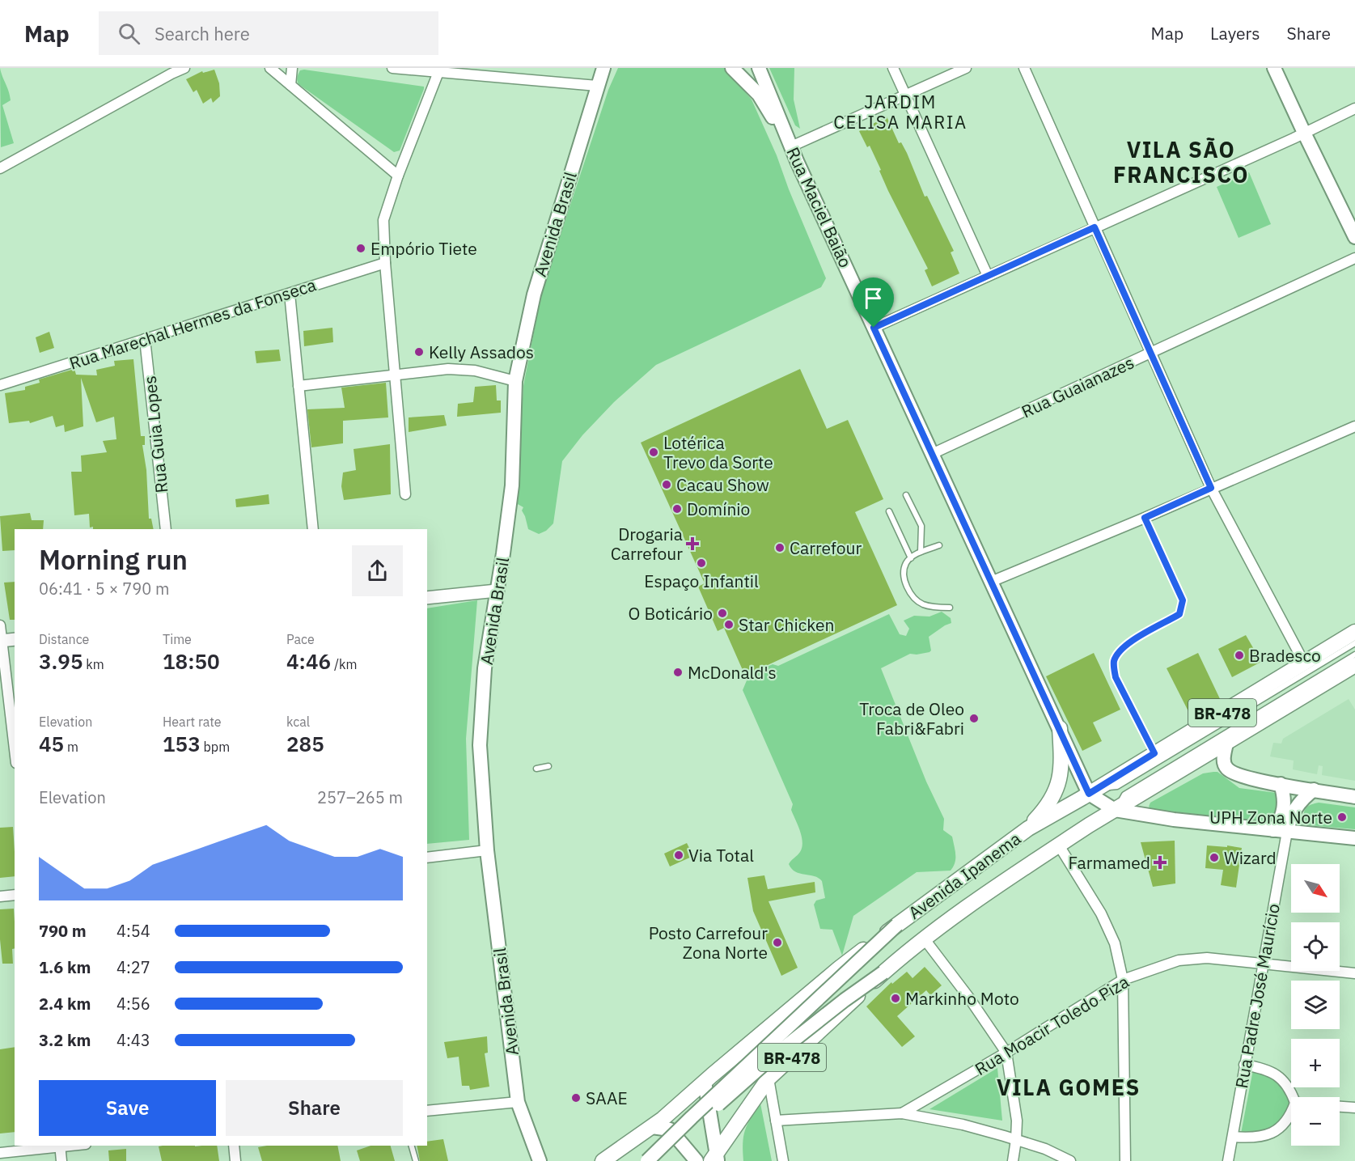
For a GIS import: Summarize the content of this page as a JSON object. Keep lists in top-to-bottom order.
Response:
{
  "streets": {
    "main road": [
      "Rua Maciel Baião",
      "Avenida Brasil",
      "BR-478",
      "Avenida Ipanema"
    ],
    "street": [
      "Rua Marechal Hermes da Fonseca",
      "Rua Guaianazes",
      "Rua Guia Lopes",
      "Rua Padre José Maurício",
      "Rua Moacir Toledo Piza"
    ]
  },
  "crossings": [
    ["Rua Maciel Baião", "Rua Guaianazes"],
    ["Rua Maciel Baião", "Avenida Ipanema"],
    ["Rua Marechal Hermes da Fonseca", "Rua Guia Lopes"],
    ["Rua Padre José Maurício", "Rua Moacir Toledo Piza"]
  ],
  "districts": ["JARDIM CELISA MARIA", "VILA SÃO FRANCISCO", "VILA GOMES"],
  "places": {
    "other": [
      "Empório Tiete",
      "Kelly Assados",
      "Lotérica Trevo da Sorte",
      "Cacau Show",
      "Domínio",
      "Carrefour",
      "Espaço Infantil",
      "O Boticário",
      "Star Chicken",
      "Bradesco",
      "McDonald's",
      "Troca de Oleo Fabri&Fabri",
      "UPH Zona Norte",
      "Via Total",
      "Wizard",
      "Posto Carrefour Zona Norte",
      "Markinho Moto",
      "SAAE"
    ],
    "health": ["Drogaria Carrefour", "Farmamed"]
  },
  "north": "bottom right",
  "page": {
    "header": "Map",
    "search": "Search here",
    "nav": ["Map", "Layers", "Share"],
    "heading": ["Morning run", "06:41 · 5 × 790 m"],
    "stats": [
      ["Distance", "3.95 km"],
      ["Time", "18:50"],
      ["Pace", "4:46 /km"],
      ["Elevation", "45 m"],
      ["Heart rate", "153 bpm"],
      ["kcal", "285"]
    ],
    "chart": ["Elevation", "257–265 m"],
    "map_buttons": ["+", "−"],
    "list": [
      {
        "name": "790 m",
        "note": "4:54"
      },
      {
        "name": "1.6 km",
        "note": "4:27"
      },
      {
        "name": "2.4 km",
        "note": "4:56"
      },
      {
        "name": "3.2 km",
        "note": "4:43"
      }
    ],
    "buttons": ["Save", "Share"]
  }
}
